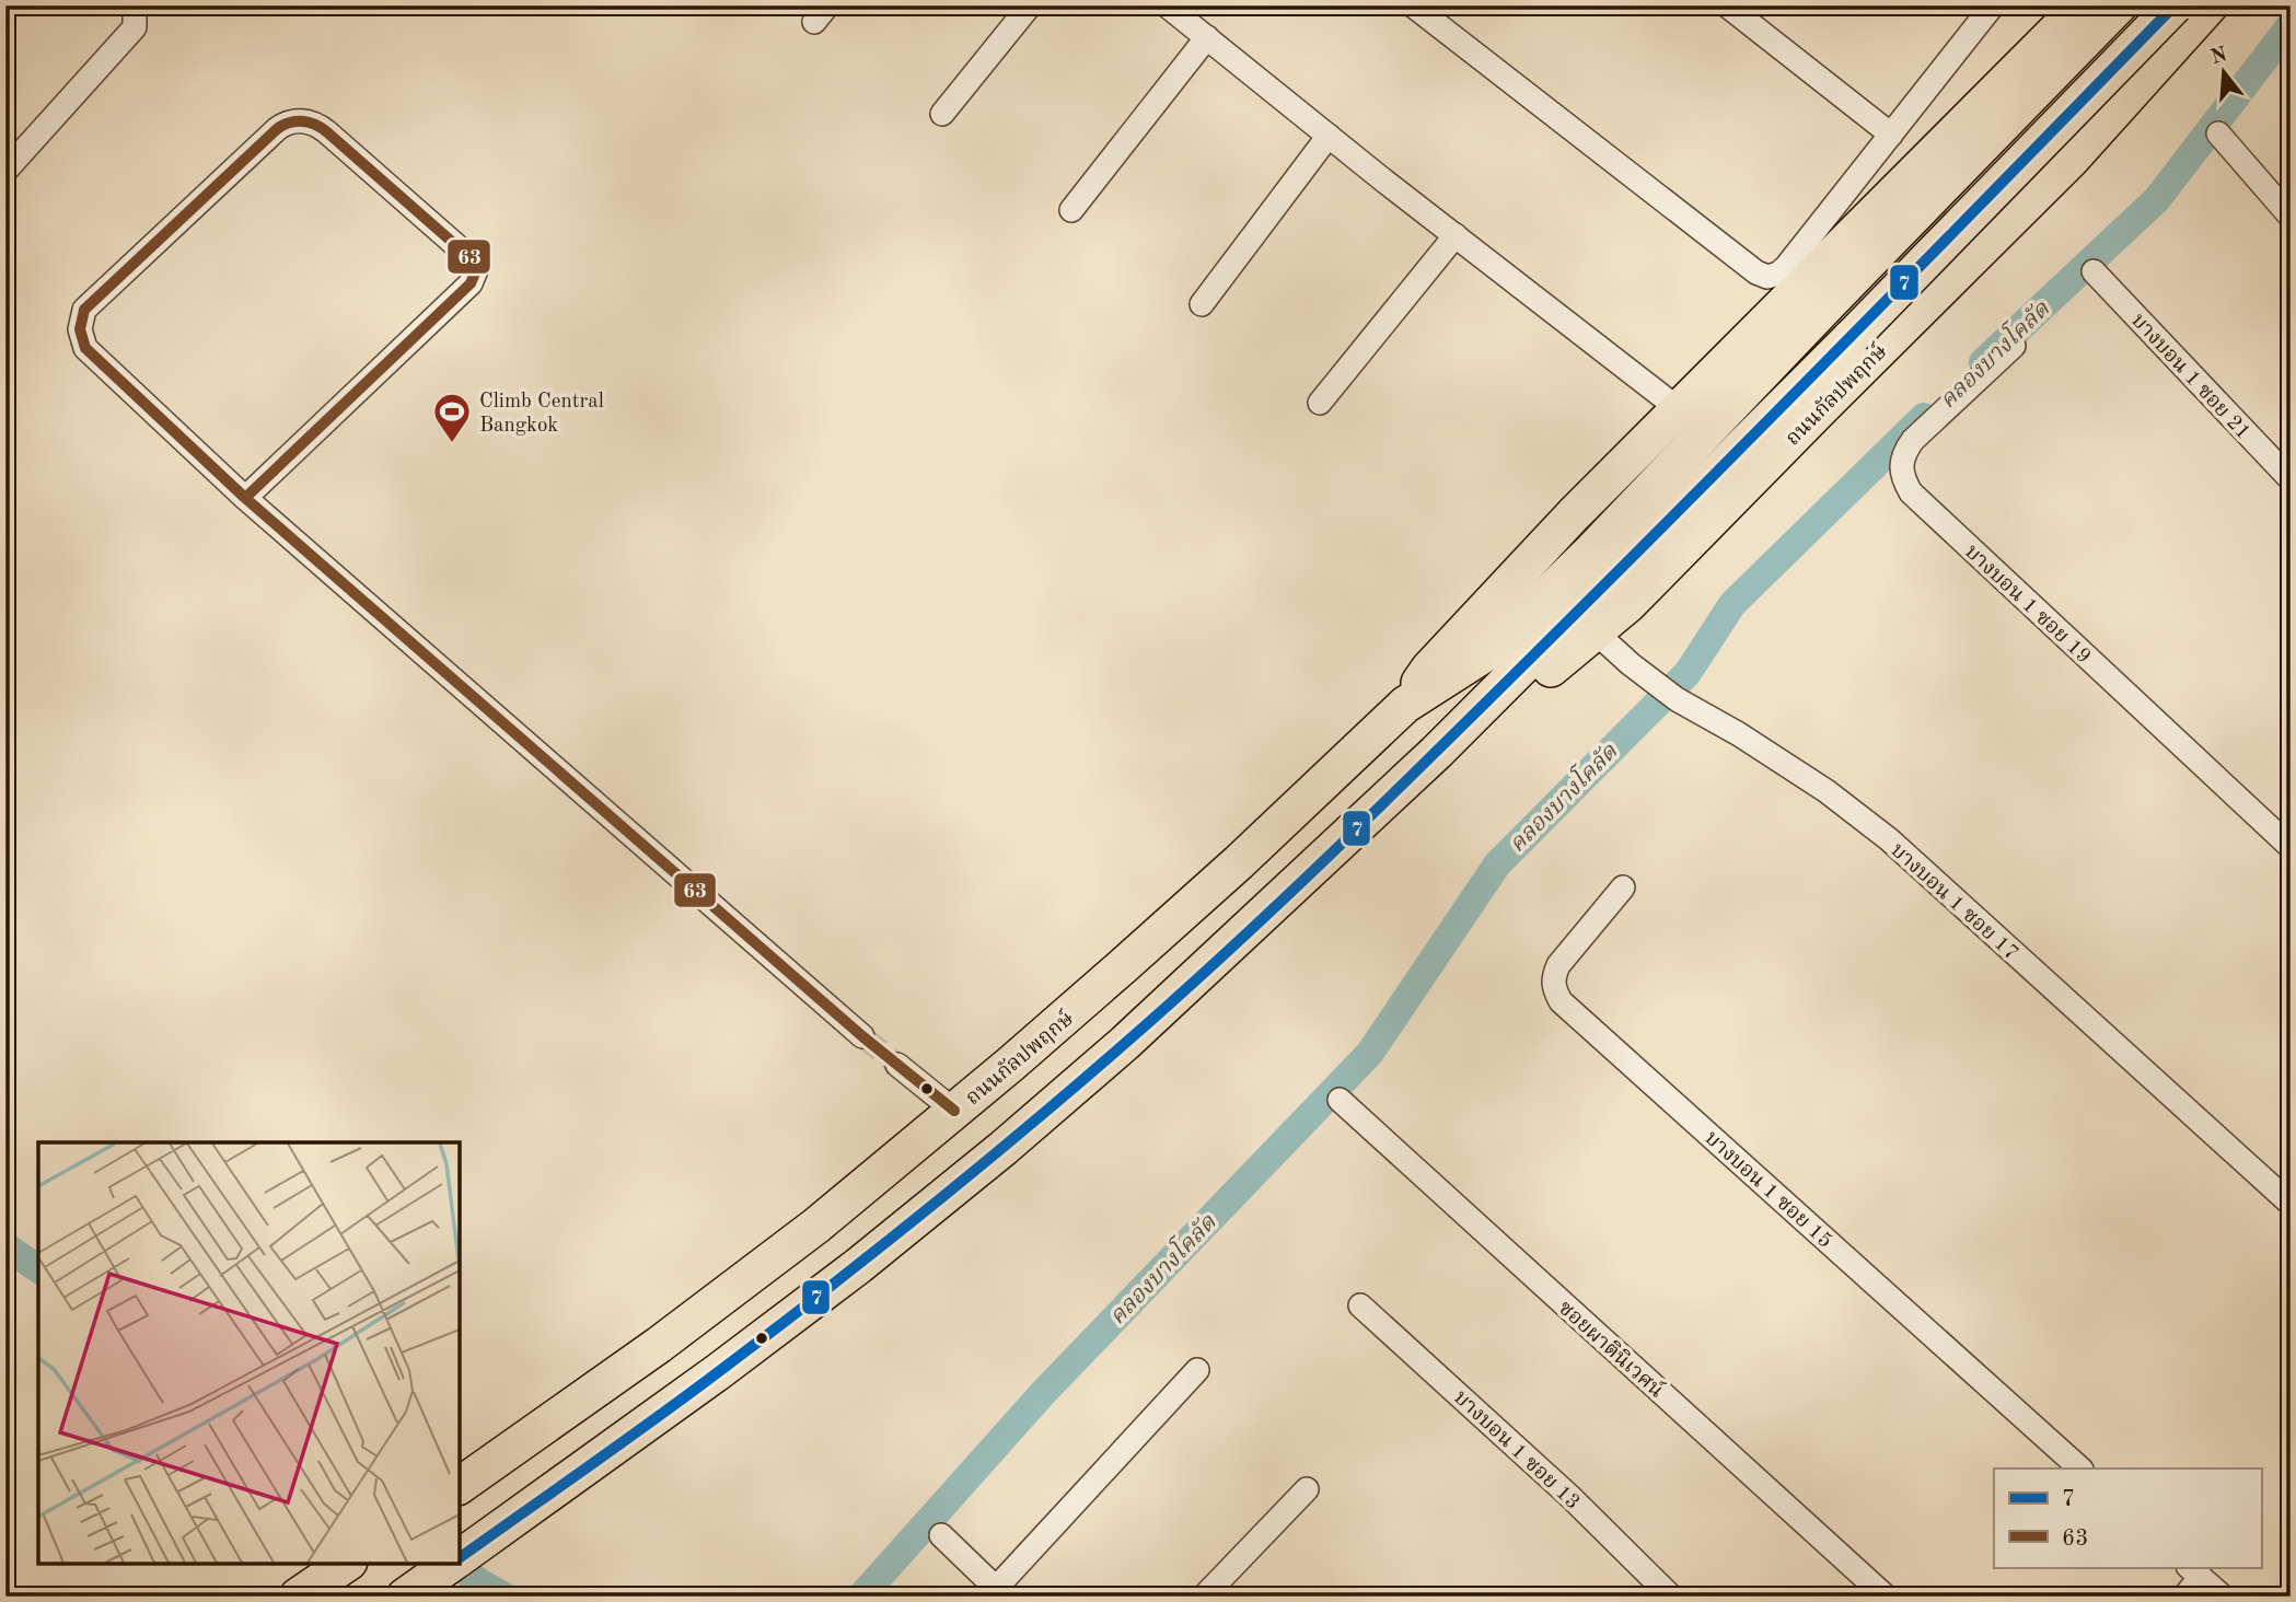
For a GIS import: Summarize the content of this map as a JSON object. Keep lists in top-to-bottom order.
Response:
{
  "streets": {
    "main road": ["ถนนกัลปพฤกษ์"],
    "street": [
      "บางบอน 1 ซอย 21",
      "บางบอน 1 ซอย 19",
      "บางบอน 1 ซอย 17",
      "บางบอน 1 ซอย 15",
      "ซอยผาตินิเวศน์",
      "บางบอน 1 ซอย 13"
    ]
  },
  "crossings": [
    ["ถนนกัลปพฤกษ์", "บางบอน 1 ซอย 17"]
  ],
  "water": ["คลองบางโคลัด"],
  "places": {
    "sports": ["Climb Central Bangkok"]
  },
  "lines": ["transit line 7", "transit line 63"],
  "legend": ["7", "63"],
  "north": "top"
}
